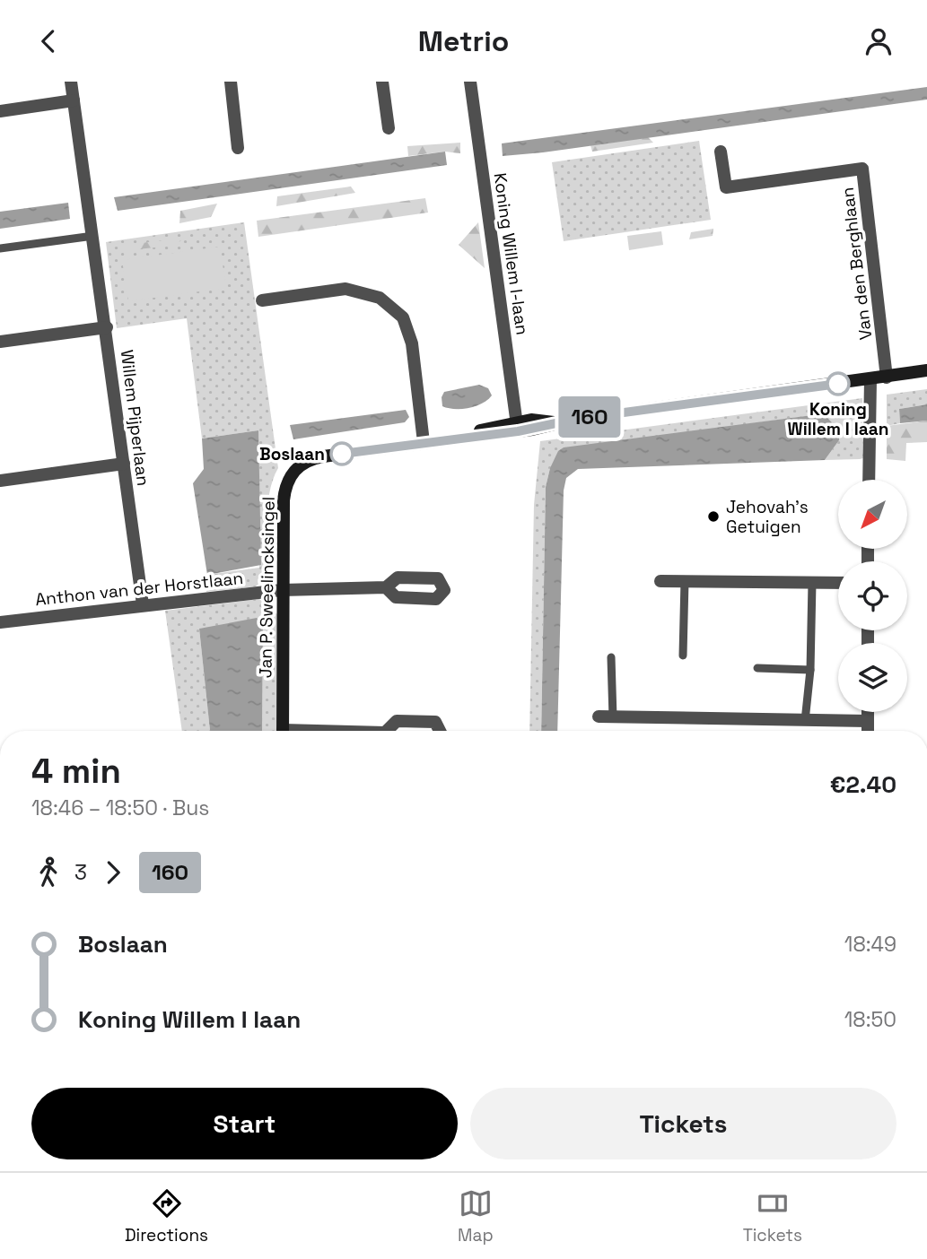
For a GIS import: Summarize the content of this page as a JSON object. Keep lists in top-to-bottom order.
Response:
{
  "streets": {
    "street": [
      "Koning Willem I-laan",
      "Van den Berghlaan",
      "Willem Pijperlaan",
      "Jan P. Sweelincksingel",
      "Anthon van der Horstlaan"
    ]
  },
  "crossings": [
    ["Koning Willem I-laan", "Jan P. Sweelincksingel"],
    ["Willem Pijperlaan", "Anthon van der Horstlaan"],
    ["Jan P. Sweelincksingel", "Anthon van der Horstlaan"]
  ],
  "places": ["Koning Willem I laan", "Boslaan", "Jehovah's Getuigen"],
  "lines": ["bus line 160"],
  "north": "bottom left",
  "page": {
    "header": "Metrio",
    "on_map": "160",
    "heading": ["4 min", "18:46 – 18:50 · Bus", "€2.40"],
    "legs": ["3", "160"],
    "list": [
      {
        "name": "Boslaan",
        "value": "18:49"
      },
      {
        "name": "Koning Willem I laan",
        "value": "18:50"
      }
    ],
    "buttons": ["Start", "Tickets"],
    "tabs": ["Directions", "Map", "Tickets"]
  }
}
